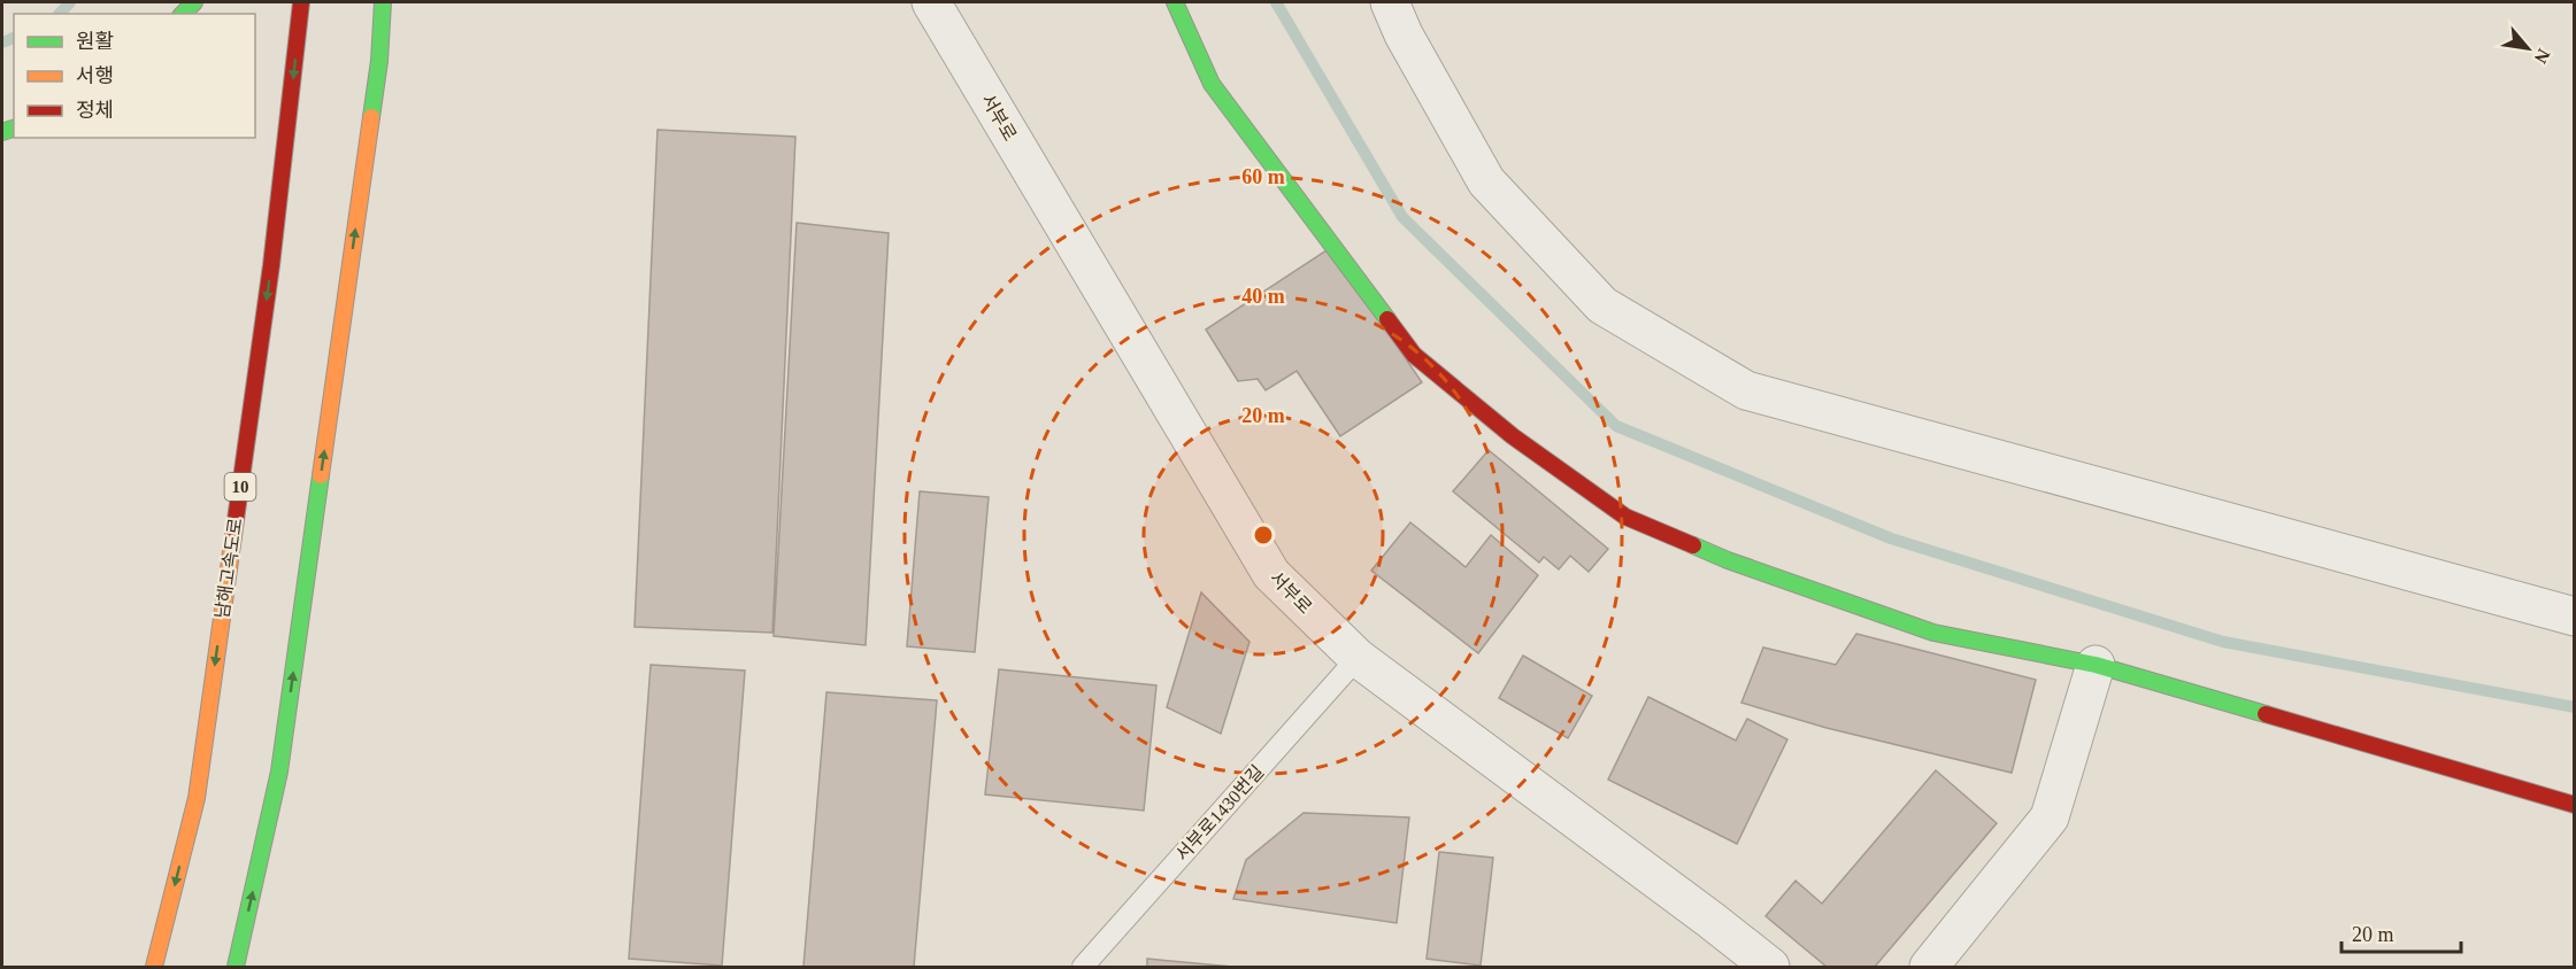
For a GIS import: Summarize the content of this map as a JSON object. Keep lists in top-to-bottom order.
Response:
{
  "streets": {
    "main road": ["10", "남해고속도로"],
    "street": ["서부로"],
    "lane": ["서부로1430번길"]
  },
  "crossings": [
    ["서부로", "서부로1430번길"]
  ],
  "legend": ["원활", "서행", "정체"],
  "scale_bar": "20 m",
  "north": "bottom right",
  "rings": ["60 m", "40 m", "20 m"]
}
